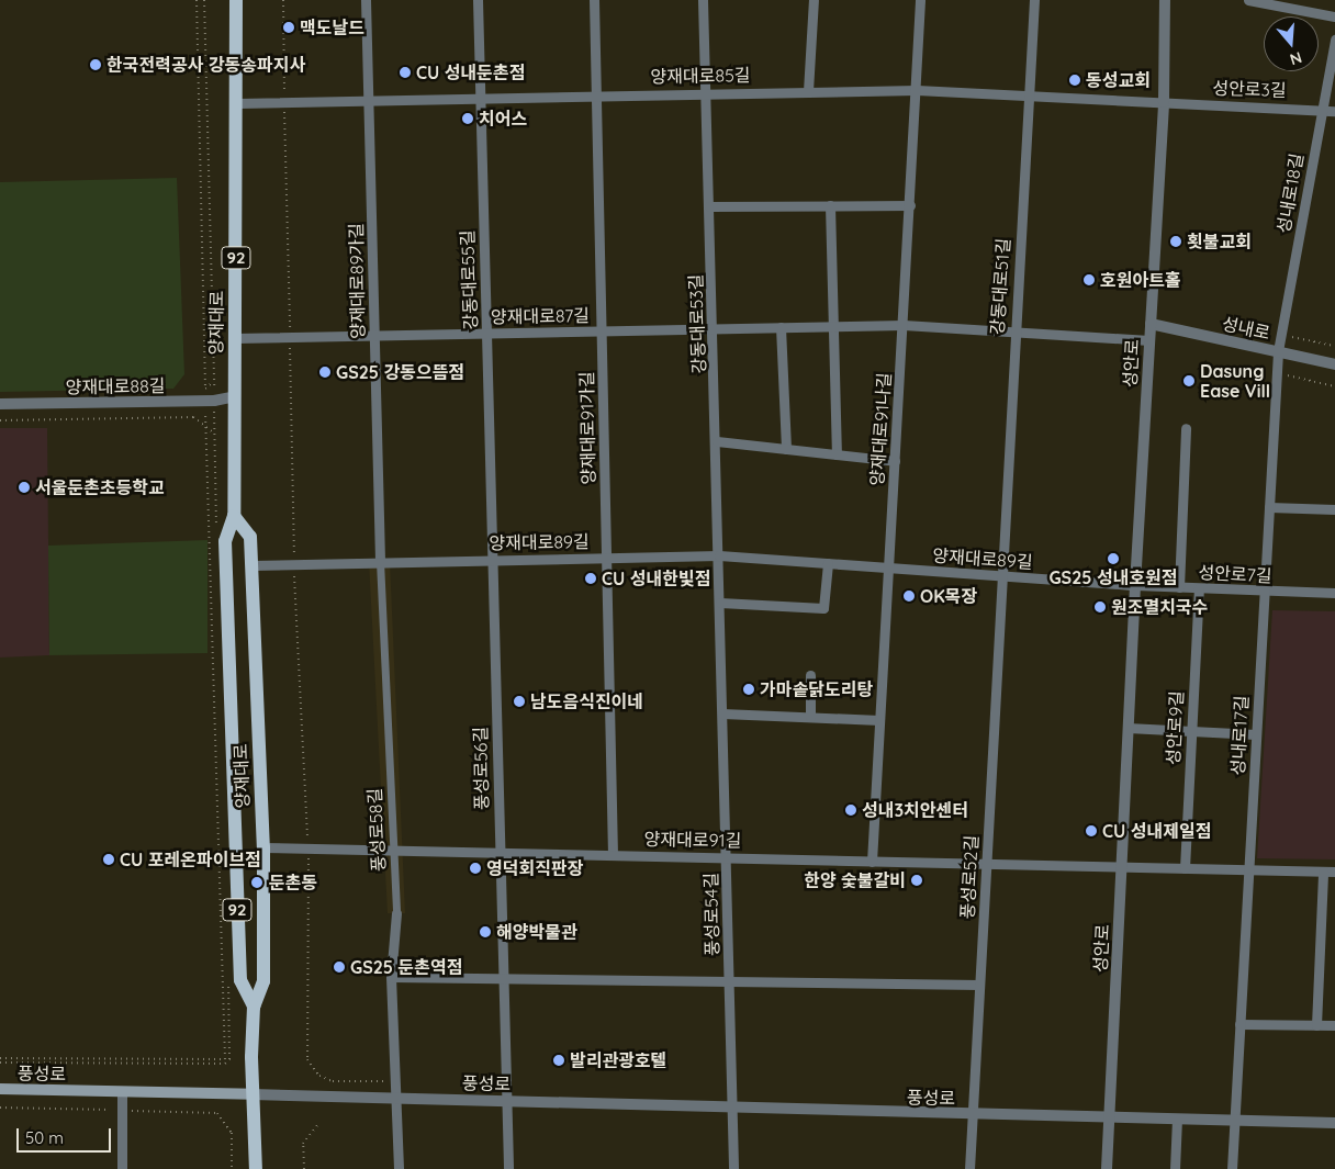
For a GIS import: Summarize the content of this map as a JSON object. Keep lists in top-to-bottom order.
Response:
{
  "streets": {
    "main road": ["92", "양재대로", "풍성로"],
    "street": [
      "양재대로85길",
      "성안로3길",
      "성내로18길",
      "강동대로55길",
      "양재대로89가길",
      "강동대로51길",
      "양재대로87길",
      "강동대로53길",
      "성내로",
      "성안로",
      "양재대로88길",
      "양재대로91가길",
      "양재대로91나길",
      "양재대로89길",
      "성안로7길",
      "성안로9길",
      "성내로17길",
      "풍성로56길",
      "풍성로58길",
      "양재대로91길",
      "풍성로52길",
      "풍성로54길"
    ]
  },
  "crossings": [
    ["양재대로85길", "성안로3길"],
    ["양재대로85길", "강동대로55길"],
    ["양재대로85길", "양재대로89가길"],
    ["양재대로85길", "강동대로51길"],
    ["양재대로85길", "양재대로"],
    ["양재대로85길", "강동대로53길"],
    ["양재대로85길", "성안로"],
    ["양재대로85길", "양재대로91가길"],
    ["양재대로85길", "양재대로91나길"],
    ["성안로3길", "성내로18길"],
    ["성안로3길", "성안로"],
    ["성내로18길", "성내로"],
    ["성내로18길", "성내로17길"],
    ["강동대로55길", "양재대로87길"],
    ["강동대로55길", "양재대로89길"],
    ["강동대로55길", "풍성로56길"],
    ["양재대로89가길", "양재대로87길"],
    ["양재대로89가길", "양재대로89길"],
    ["양재대로89가길", "풍성로58길"],
    ["강동대로51길", "양재대로87길"],
    ["강동대로51길", "양재대로89길"],
    ["강동대로51길", "풍성로52길"],
    ["양재대로87길", "양재대로"],
    ["양재대로87길", "강동대로53길"],
    ["양재대로87길", "성안로"],
    ["양재대로87길", "양재대로91가길"],
    ["양재대로87길", "양재대로91나길"],
    ["양재대로", "양재대로88길"],
    ["양재대로", "양재대로89길"],
    ["양재대로", "양재대로91길"],
    ["양재대로", "풍성로"],
    ["강동대로53길", "양재대로89길"],
    ["강동대로53길", "풍성로54길"],
    ["성내로", "성안로"],
    ["성내로", "성내로17길"],
    ["성안로", "양재대로89길"],
    ["성안로", "성안로7길"],
    ["성안로", "양재대로91길"],
    ["성안로", "풍성로"],
    ["양재대로91가길", "양재대로89길"],
    ["양재대로91가길", "양재대로91길"],
    ["양재대로91나길", "양재대로89길"],
    ["양재대로91나길", "양재대로91길"],
    ["양재대로89길", "성안로7길"],
    ["양재대로89길", "풍성로56길"],
    ["양재대로89길", "풍성로58길"],
    ["양재대로89길", "풍성로52길"],
    ["양재대로89길", "풍성로54길"],
    ["성안로7길", "성안로9길"],
    ["성안로7길", "성내로17길"],
    ["성내로17길", "풍성로"],
    ["풍성로56길", "양재대로91길"],
    ["풍성로56길", "풍성로"],
    ["풍성로58길", "양재대로91길"],
    ["풍성로58길", "풍성로"],
    ["양재대로91길", "풍성로52길"],
    ["양재대로91길", "풍성로54길"],
    ["풍성로52길", "풍성로"],
    ["풍성로54길", "풍성로"]
  ],
  "places": [
    "맥도날드",
    "한국전력공사 강동송파지사",
    "CU 성내둔촌점",
    "동성교회",
    "치어스",
    "횟불교회",
    "호원아트홀",
    "GS25 강동으뜸점",
    "Dasung Ease Vill",
    "서울둔촌초등학교",
    "GS25 성내호원점",
    "CU 성내한빛점",
    "OK목장",
    "원조멸치국수",
    "가마솥닭도리탕",
    "남도음식진이네",
    "성내3치안센터",
    "CU 성내제일점",
    "CU 포레온파이브점",
    "영덕회직판장",
    "한양 숯불갈비",
    "둔촌동",
    "해양박물관",
    "GS25 둔촌역점",
    "발리관광호텔"
  ],
  "scale_bar": "50 m",
  "north": "bottom"
}
